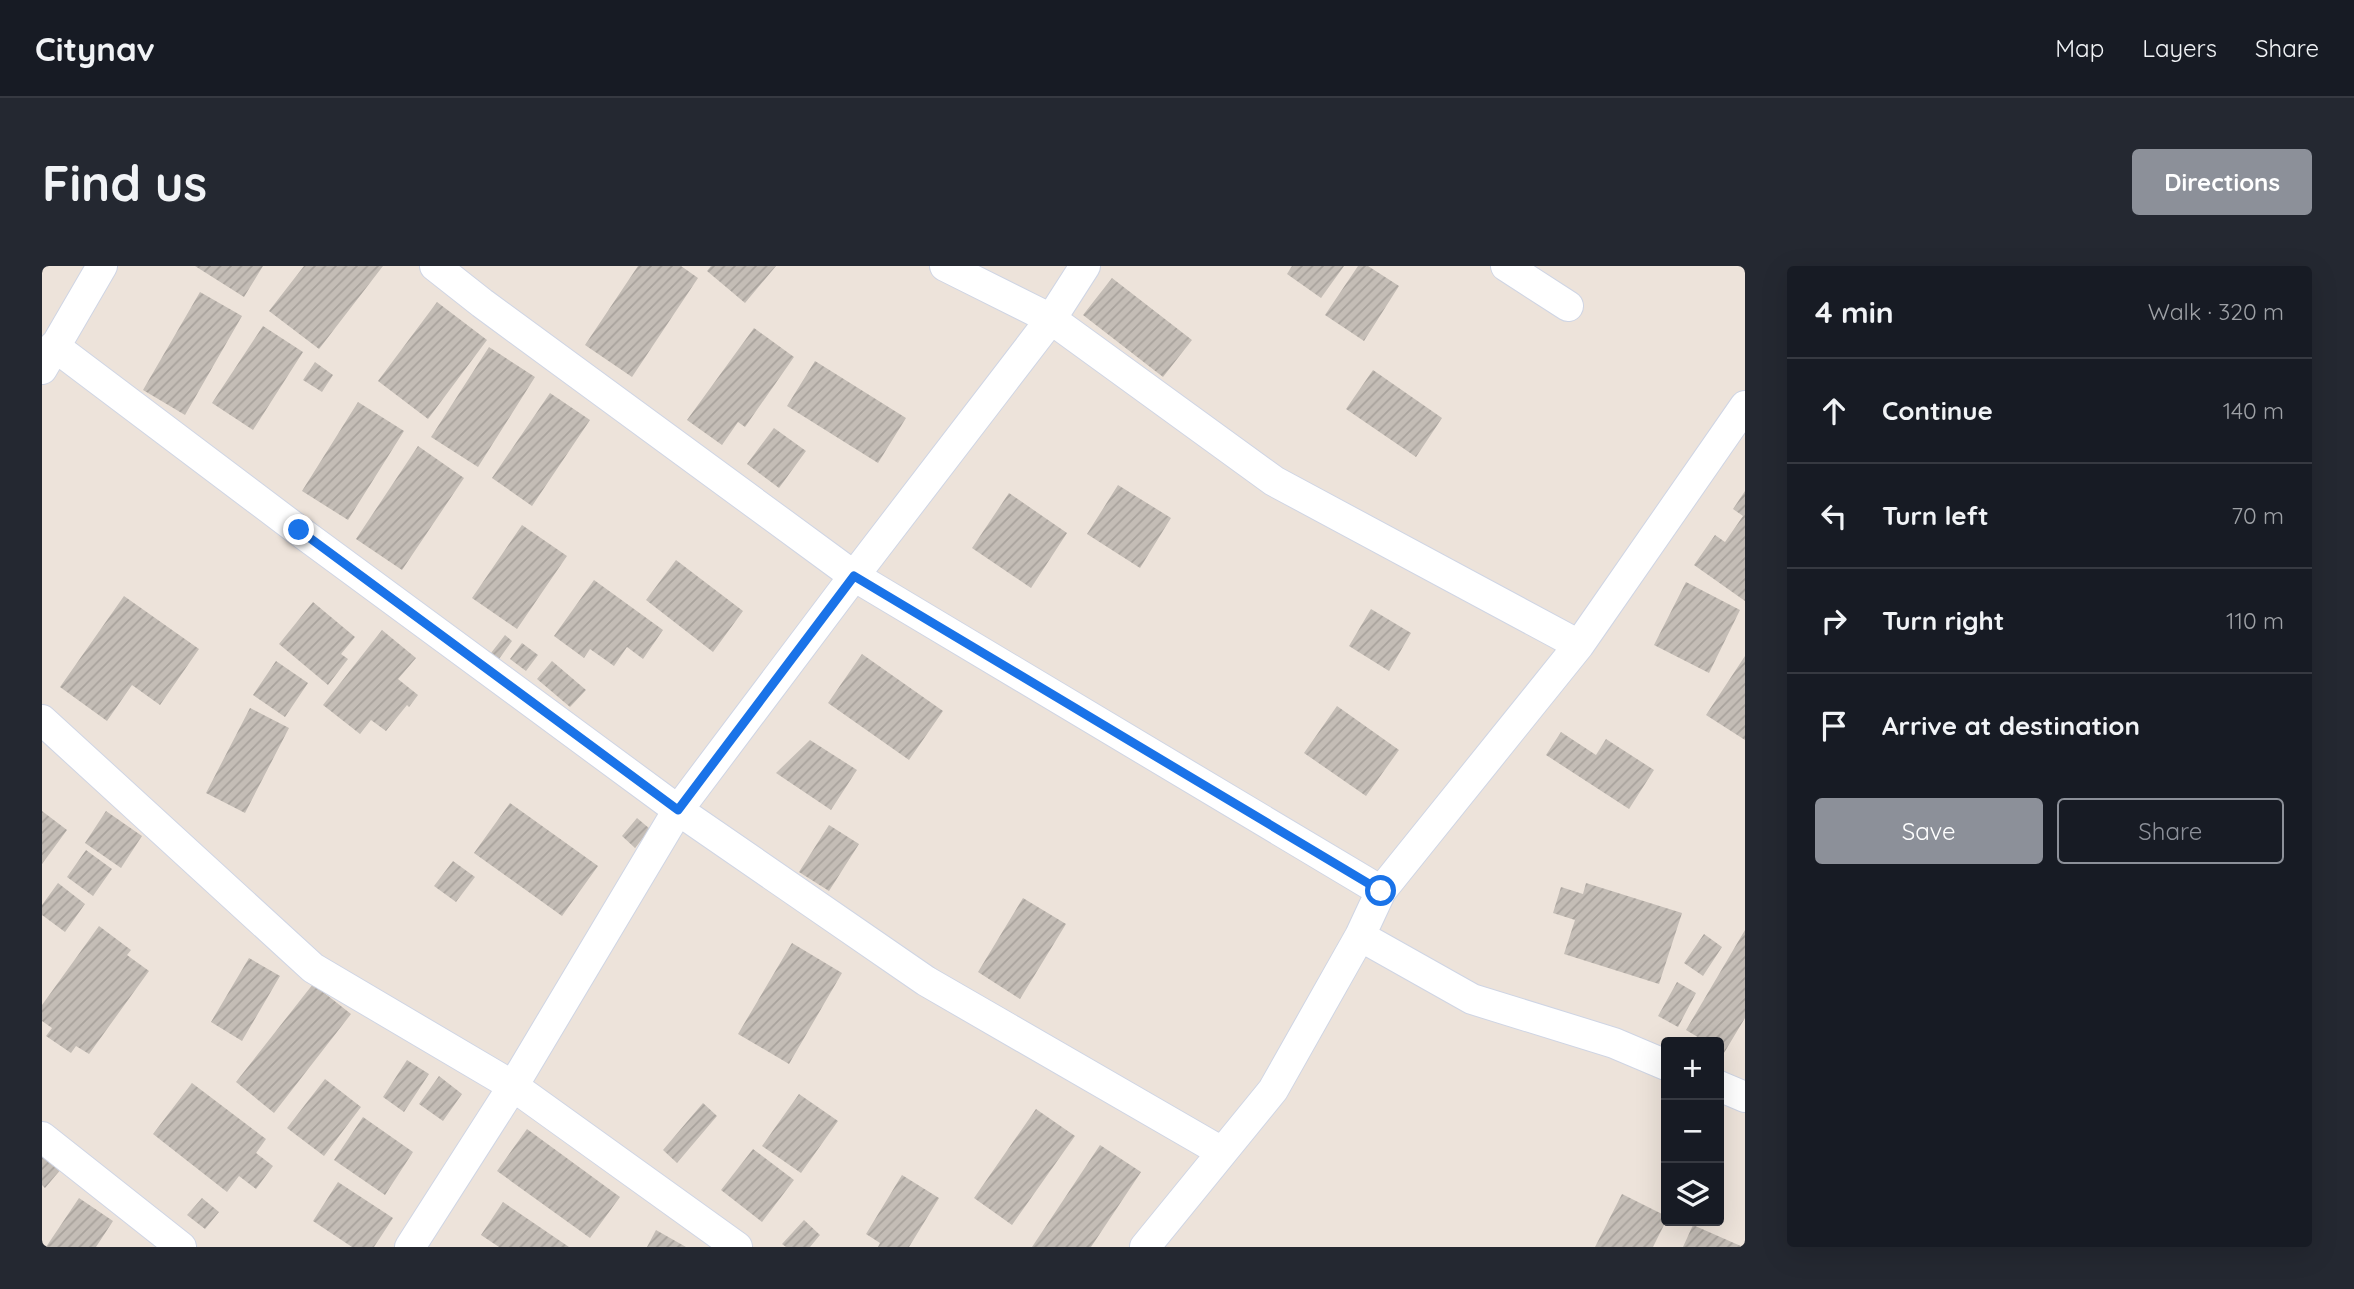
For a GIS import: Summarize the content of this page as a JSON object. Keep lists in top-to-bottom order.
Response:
{
  "page": {
    "header": "Citynav",
    "nav": ["Map", "Layers", "Share"],
    "buttons": [
      "Directions",
      ["Save", "Share"]
    ],
    "title": "Find us",
    "heading": ["4 min", "Walk · 320 m"],
    "list": [
      ["Continue", "140 m"],
      ["Turn left", "70 m"],
      ["Turn right", "110 m"],
      "Arrive at destination"
    ],
    "map_buttons": ["+", "−"]
  }
}
